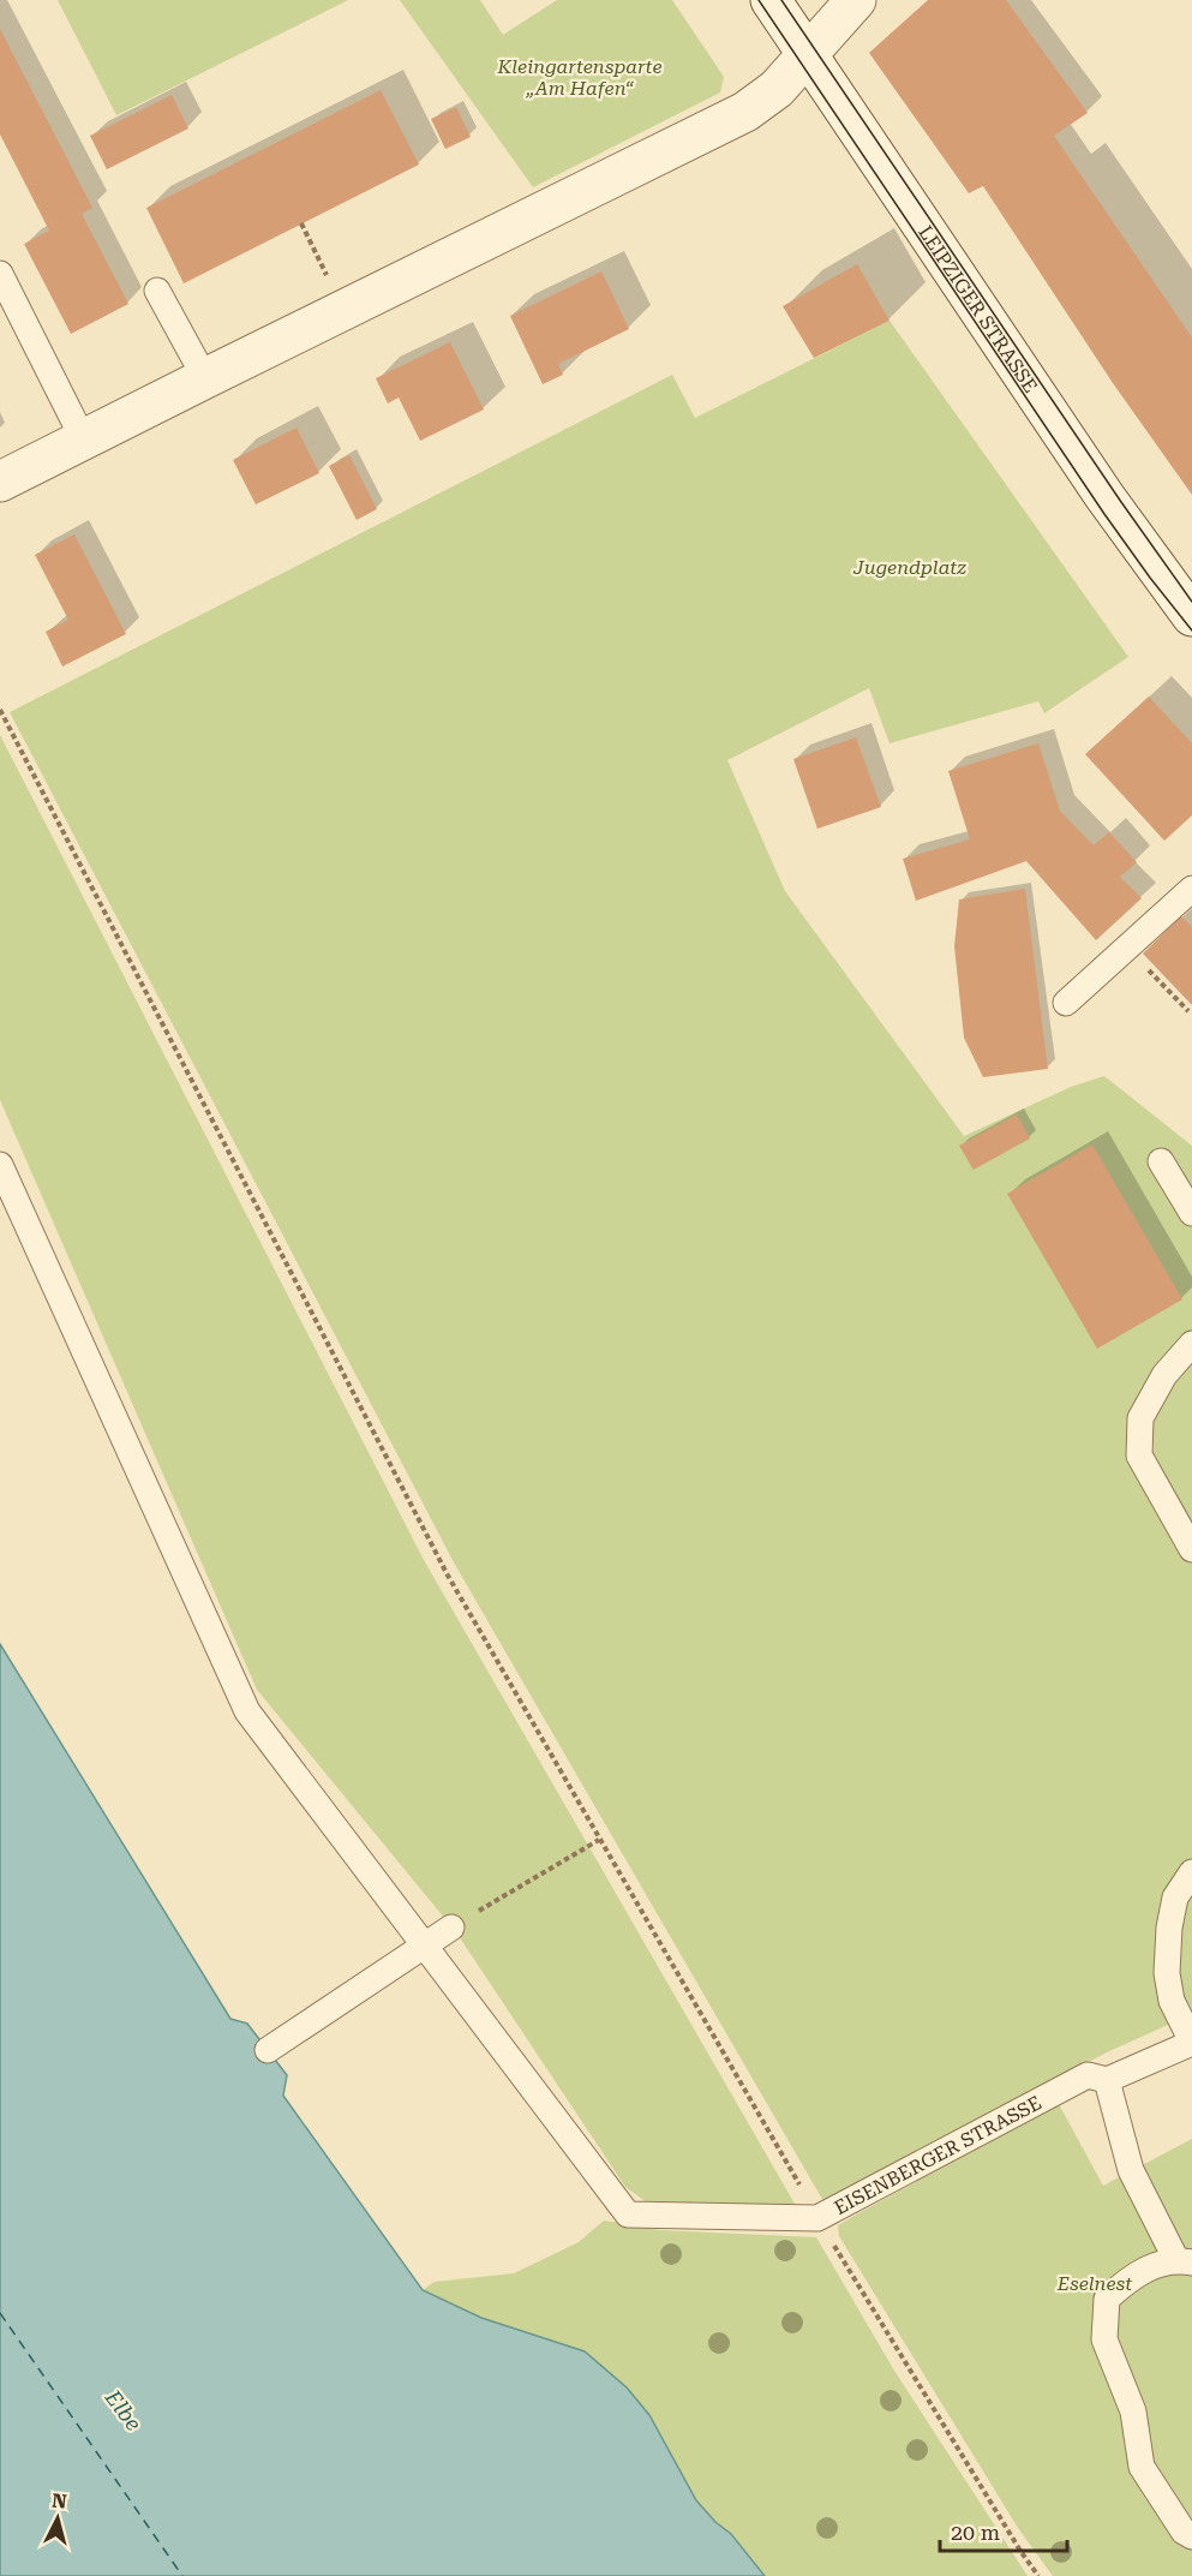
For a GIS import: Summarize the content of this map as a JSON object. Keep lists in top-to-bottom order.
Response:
{
  "streets": {
    "street": ["LEIPZIGER STRASSE"],
    "lane": ["EISENBERGER STRASSE"]
  },
  "water": ["Elbe"],
  "parks": ["Kleingartensparte „Am Hafen“", "Jugendplatz", "Eselnest"],
  "scale_bar": "20 m",
  "north": "top"
}
